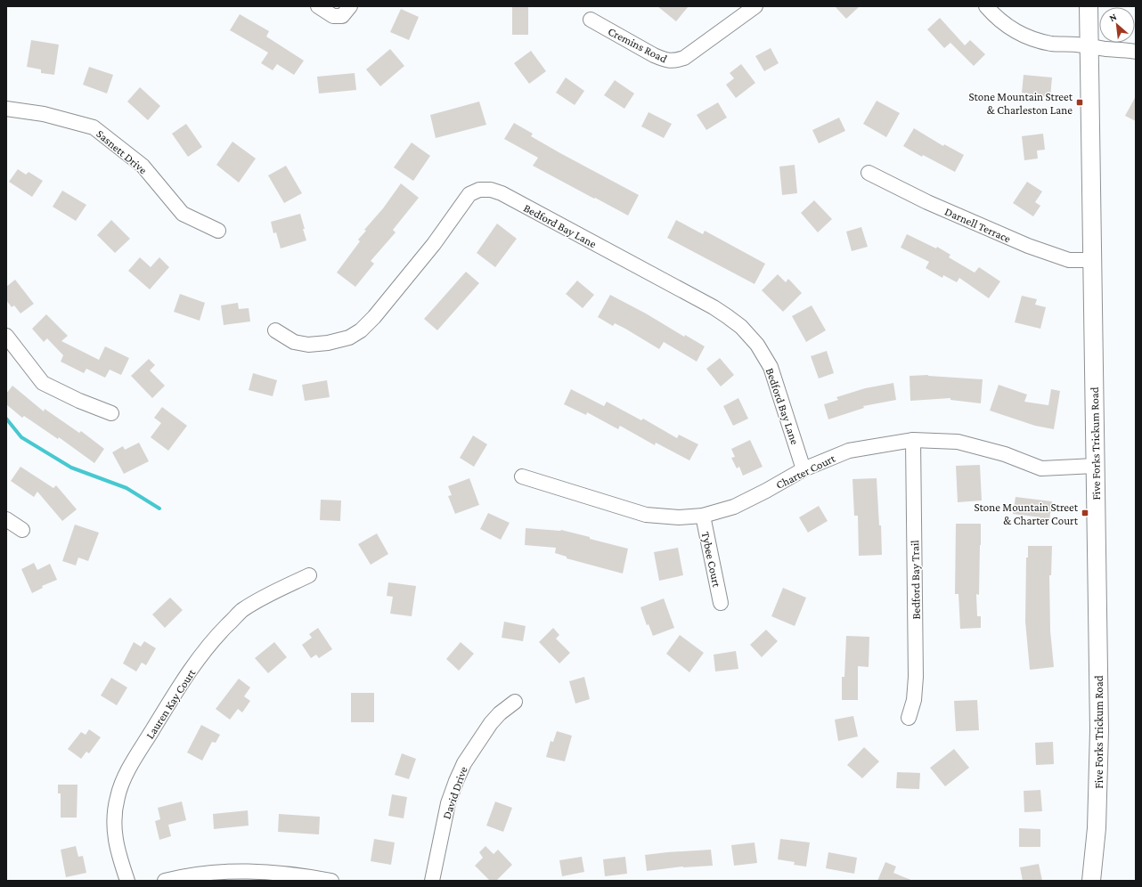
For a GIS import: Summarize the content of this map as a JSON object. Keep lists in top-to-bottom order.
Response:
{
  "streets": {
    "main road": ["Five Forks Trickum Road"],
    "street": [
      "Cremins Road",
      "Sasnett Drive",
      "Darnell Terrace",
      "Bedford Bay Lane",
      "Charter Court",
      "Tybee Court",
      "Bedford Bay Trail",
      "Lauren Kay Court",
      "David Drive"
    ]
  },
  "crossings": [
    ["Darnell Terrace", "Five Forks Trickum Road"],
    ["Bedford Bay Lane", "Charter Court"],
    ["Five Forks Trickum Road", "Charter Court"],
    ["Charter Court", "Tybee Court"],
    ["Charter Court", "Bedford Bay Trail"]
  ],
  "places": {
    "transit": ["Stone Mountain Street & Charleston Lane", "Stone Mountain Street & Charter Court"]
  },
  "north": "top left"
}
